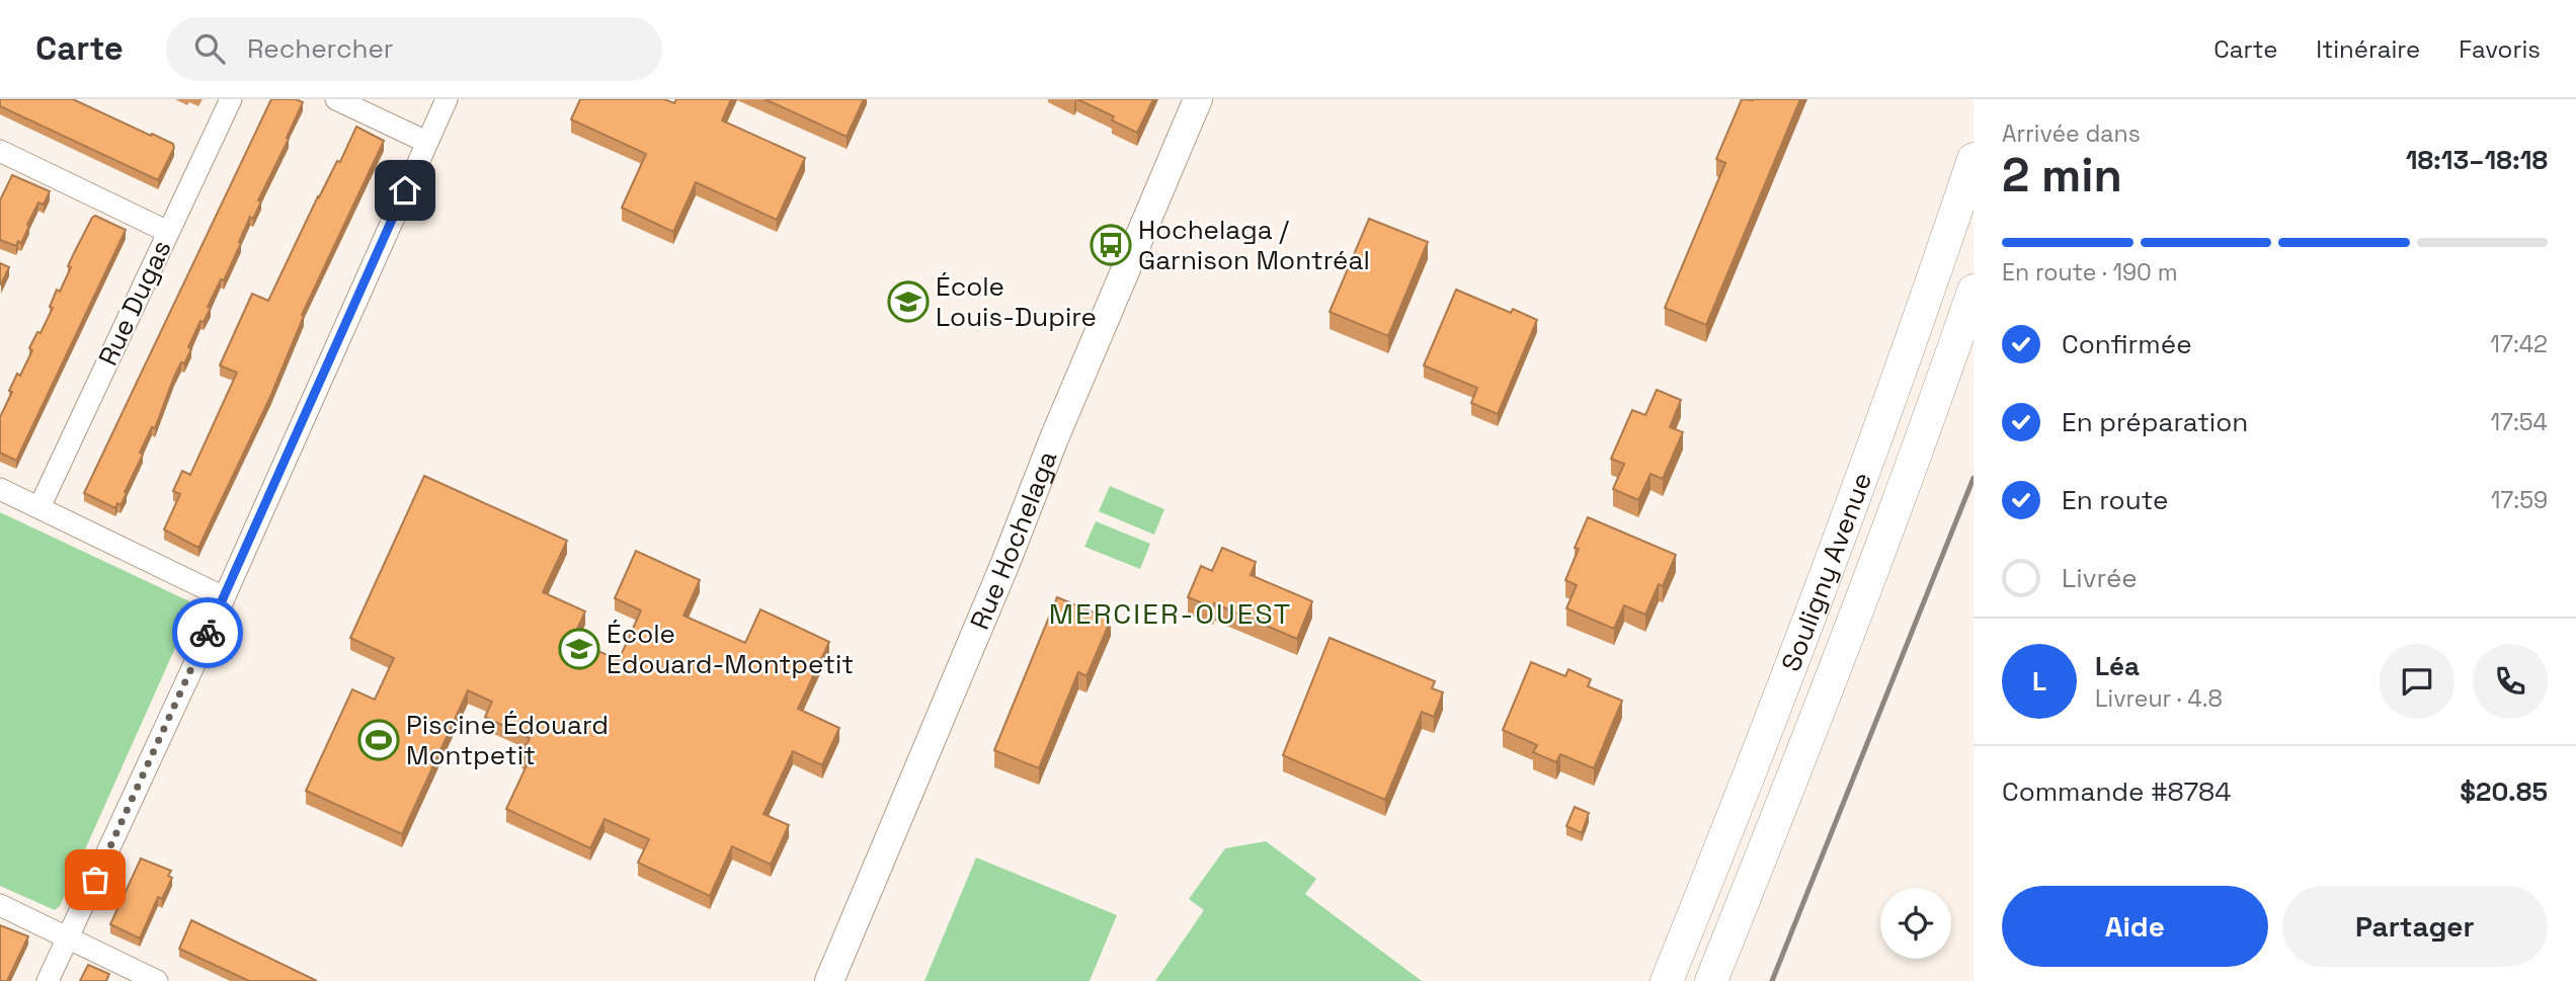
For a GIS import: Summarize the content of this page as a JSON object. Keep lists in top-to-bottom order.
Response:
{
  "streets": {
    "highway": ["Souligny Avenue"],
    "main road": ["Rue Hochelaga"],
    "street": ["Rue Dugas"]
  },
  "districts": ["MERCIER-OUEST"],
  "places": {
    "bus stop": ["Hochelaga / Garnison Montréal"],
    "school or university": ["École Louis-Dupire", "École Edouard-Montpetit"],
    "sports": ["Piscine Édouard Montpetit"]
  },
  "page": {
    "header": "Carte",
    "search": "Rechercher",
    "nav": ["Carte", "Itinéraire", "Favoris"],
    "heading": ["2 min", "Arrivée dans", "18:13–18:18"],
    "panel": [
      "Léa",
      "Livreur · 4.8",
      "Commande #8784",
      "$20.85"
    ],
    "bar": "En route · 190 m",
    "list": [
      ["Confirmée", "17:42"],
      ["En préparation", "17:54"],
      ["En route", "17:59"],
      "Livrée"
    ],
    "round": "L",
    "buttons": ["Aide", "Partager"]
  }
}
